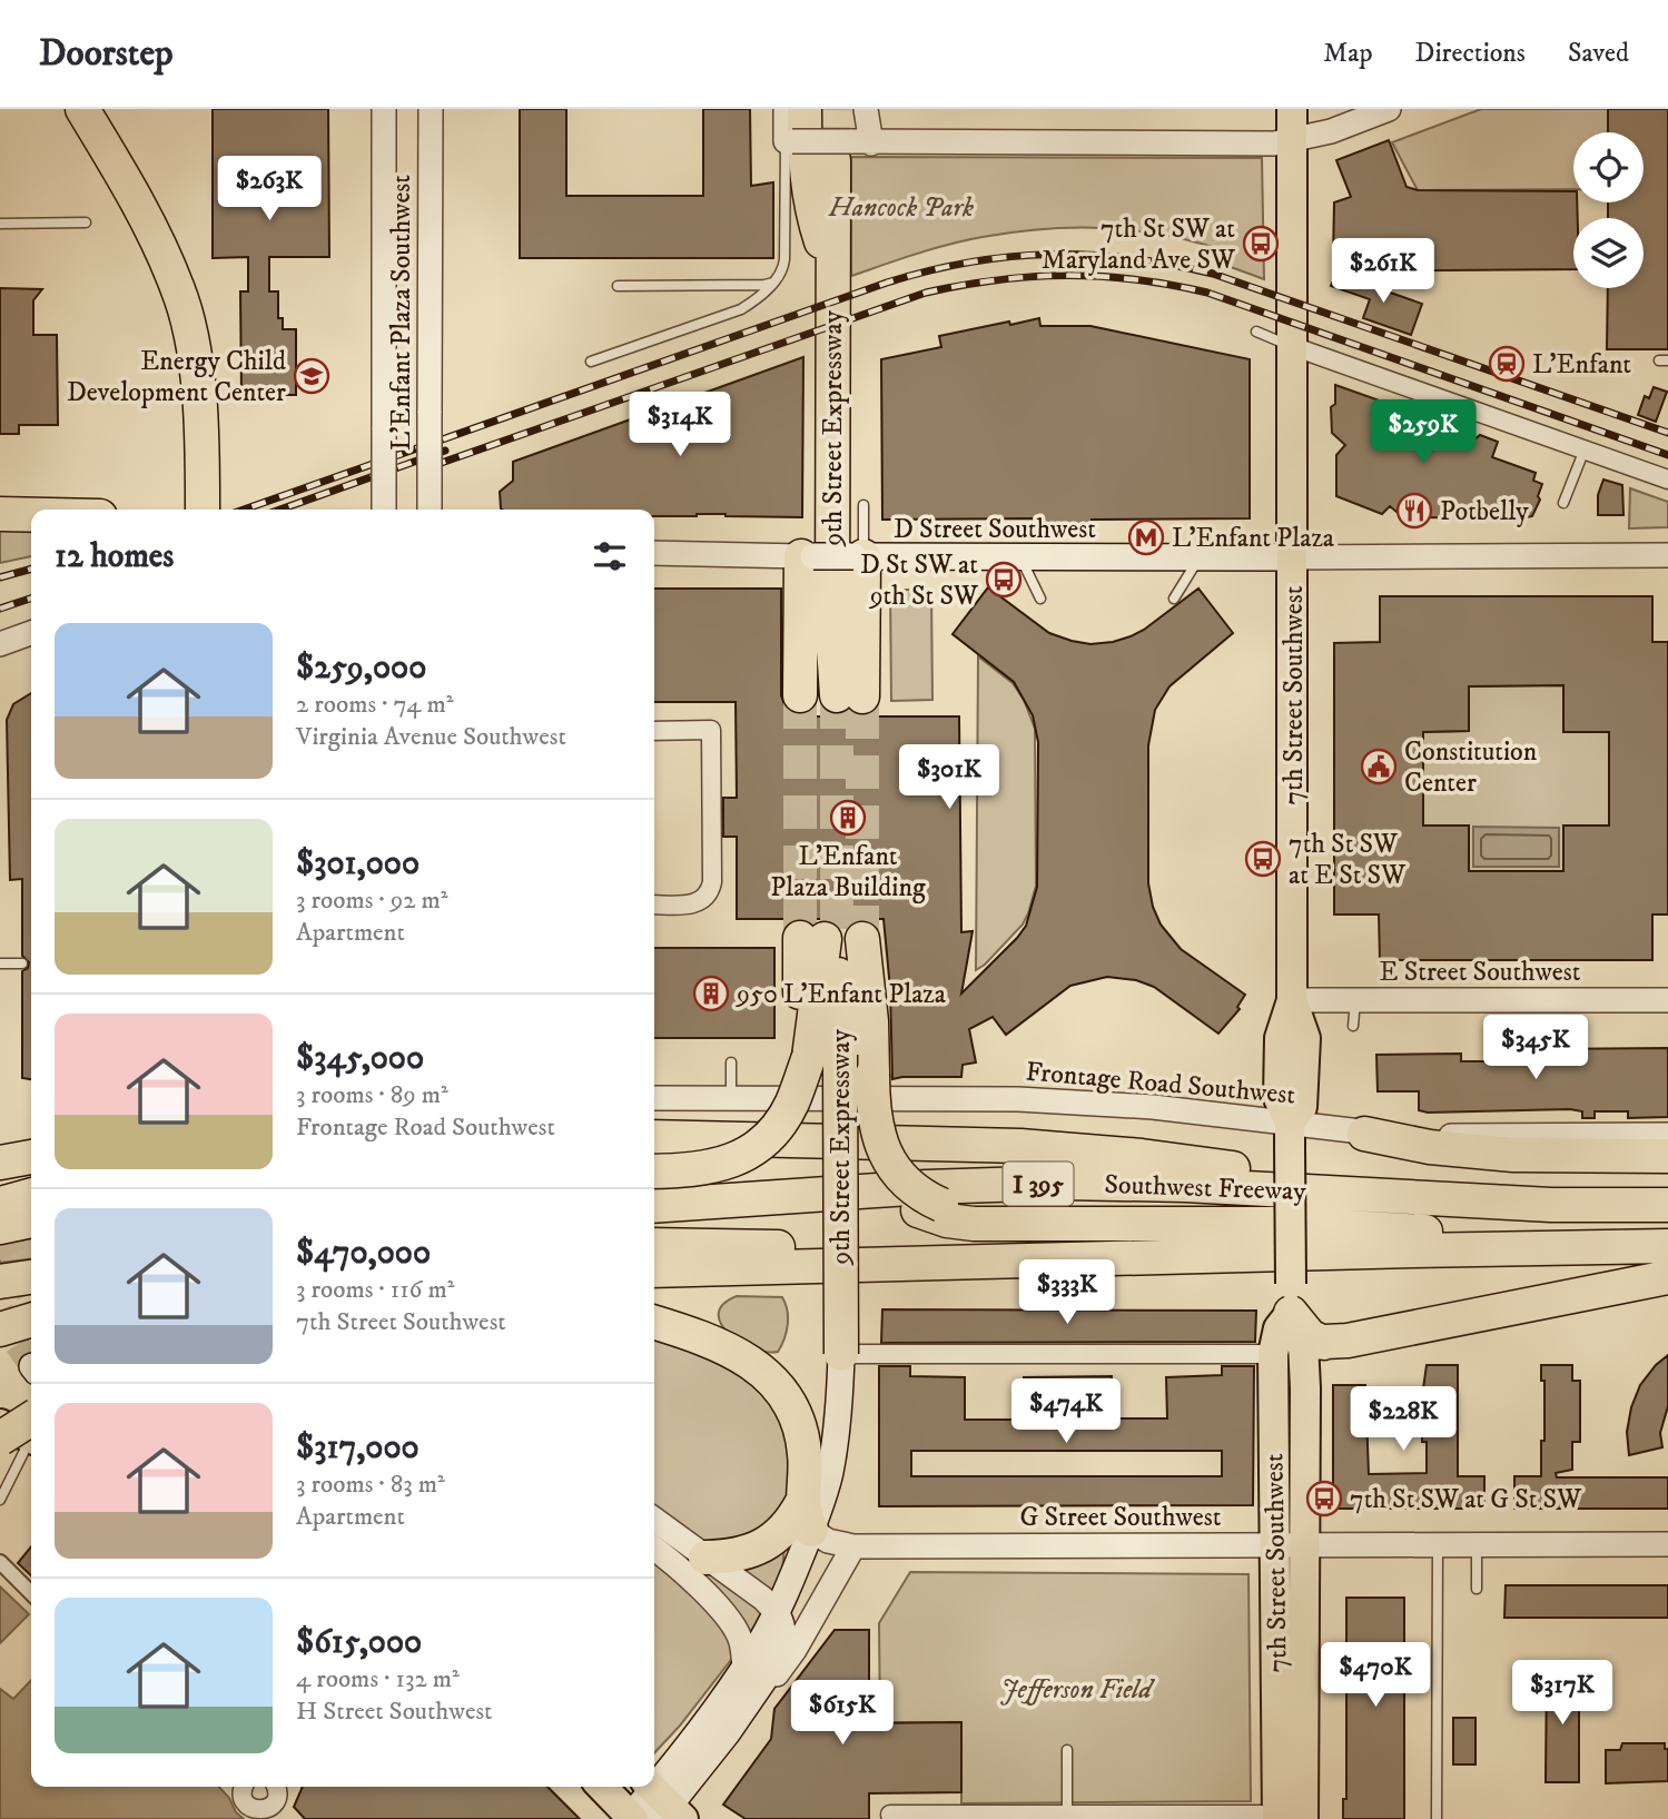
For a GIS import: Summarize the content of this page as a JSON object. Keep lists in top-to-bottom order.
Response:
{
  "streets": {
    "highway": ["9th Street Expressway", "I 395", "Southwest Freeway"],
    "main road": ["D Street Southwest", "7th Street Southwest"],
    "street": [
      "L'Enfant Plaza Southwest",
      "E Street Southwest",
      "Frontage Road Southwest",
      "G Street Southwest"
    ]
  },
  "crossings": [
    ["D Street Southwest", "7th Street Southwest"],
    ["7th Street Southwest", "E Street Southwest"],
    ["7th Street Southwest", "Frontage Road Southwest"],
    ["7th Street Southwest", "G Street Southwest"]
  ],
  "parks": ["Hancock Park", "Jefferson Field"],
  "places": {
    "bus stop": [
      "7th St SW at Maryland Ave SW",
      "D St SW at 9th St SW",
      "7th St SW at E St SW",
      "7th St SW at G St SW"
    ],
    "station": ["L'Enfant"],
    "school or university": ["Energy Child Development Center"],
    "restaurant": ["Potbelly"],
    "metro station": ["L'Enfant Plaza"],
    "public building": ["Constitution Center"],
    "building": ["L'Enfant Plaza Building", "950 L'Enfant Plaza"]
  },
  "page": {
    "header": "Doorstep",
    "nav": ["Map", "Directions", "Saved"],
    "price": [
      "$263K",
      "$261K",
      "$314K",
      "$259K",
      "$301K",
      "$345K",
      "$333K",
      "$474K",
      "$228K",
      "$470K",
      "$317K",
      "$615K"
    ],
    "heading": "12 homes",
    "list": [
      {
        "name": "$259,000",
        "note": "2 rooms · 74 m² · Virginia Avenue Southwest"
      },
      {
        "name": "$301,000",
        "note": "3 rooms · 92 m² · Apartment"
      },
      {
        "name": "$345,000",
        "note": "3 rooms · 89 m² · Frontage Road Southwest"
      },
      {
        "name": "$470,000",
        "note": "3 rooms · 116 m² · 7th Street Southwest"
      },
      {
        "name": "$317,000",
        "note": "3 rooms · 83 m² · Apartment"
      },
      {
        "name": "$615,000",
        "note": "4 rooms · 132 m² · H Street Southwest"
      }
    ]
  }
}
